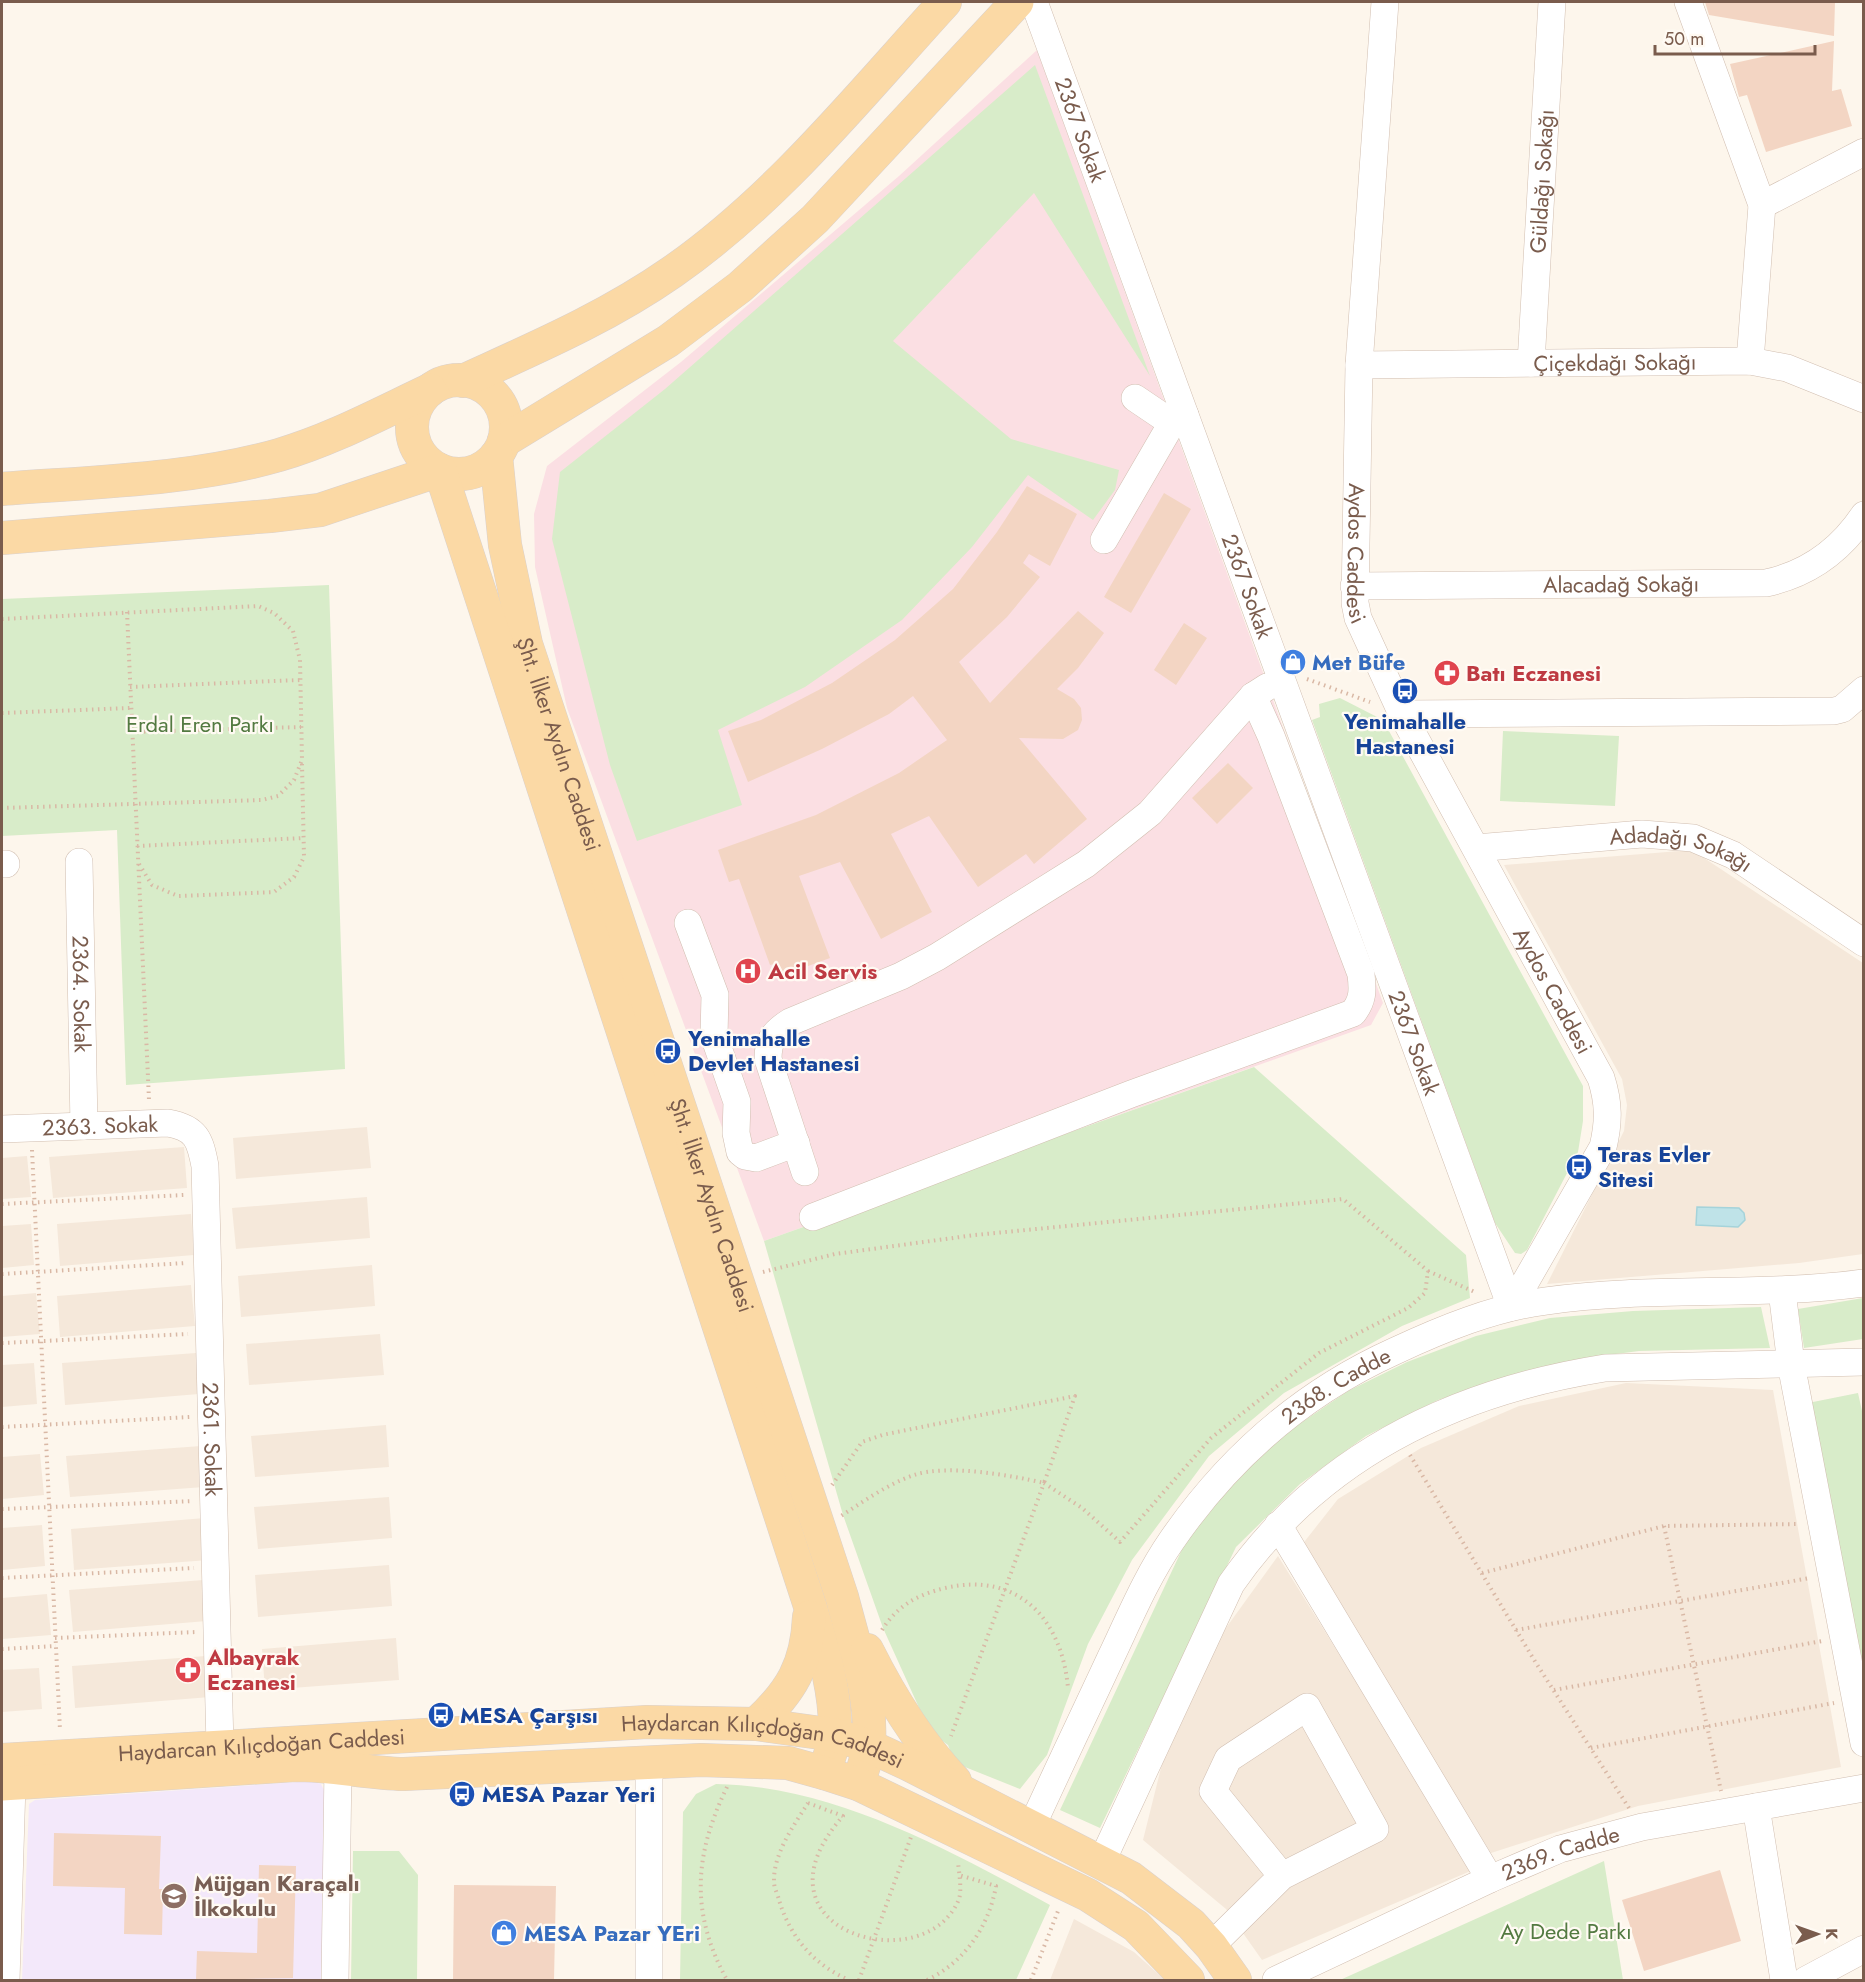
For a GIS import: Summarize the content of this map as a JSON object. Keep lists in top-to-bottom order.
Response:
{
  "streets": {
    "main road": ["Şht. İlker Aydın Caddesi", "Haydarcan Kılıçdoğan Caddesi"],
    "street": [
      "2367 Sokak",
      "Güldağı Sokağı",
      "Çiçekdağı Sokağı",
      "Aydos Caddesi",
      "Alacadağ Sokağı",
      "Adadağı Sokağı",
      "2364. Sokak",
      "2363. Sokak",
      "2368. Cadde",
      "2361. Sokak",
      "2369. Cadde"
    ]
  },
  "crossings": [
    ["2367 Sokak", "Aydos Caddesi"],
    ["2367 Sokak", "2368. Cadde"],
    ["Güldağı Sokağı", "Çiçekdağı Sokağı"],
    ["Çiçekdağı Sokağı", "Aydos Caddesi"],
    ["Aydos Caddesi", "Alacadağ Sokağı"],
    ["Aydos Caddesi", "Adadağı Sokağı"],
    ["Aydos Caddesi", "2368. Cadde"],
    ["Şht. İlker Aydın Caddesi", "Haydarcan Kılıçdoğan Caddesi"],
    ["2364. Sokak", "2363. Sokak"],
    ["2363. Sokak", "2361. Sokak"],
    ["2368. Cadde", "Haydarcan Kılıçdoğan Caddesi"],
    ["2361. Sokak", "Haydarcan Kılıçdoğan Caddesi"]
  ],
  "parks": ["Erdal Eren Parkı", "Ay Dede Parkı"],
  "places": {
    "shop": ["Met Büfe", "MESA Pazar YEri"],
    "pharmacy": ["Batı Eczanesi", "Albayrak Eczanesi"],
    "bus stop": [
      "Yenimahalle Hastanesi",
      "Yenimahalle Devlet Hastanesi",
      "Teras Evler Sitesi",
      "MESA Çarşısı",
      "MESA Pazar Yeri"
    ],
    "hospital": ["Acil Servis"],
    "school or university": ["Müjgan Karaçalı İlkokulu"]
  },
  "scale_bar": "50 m",
  "north": "right"
}
